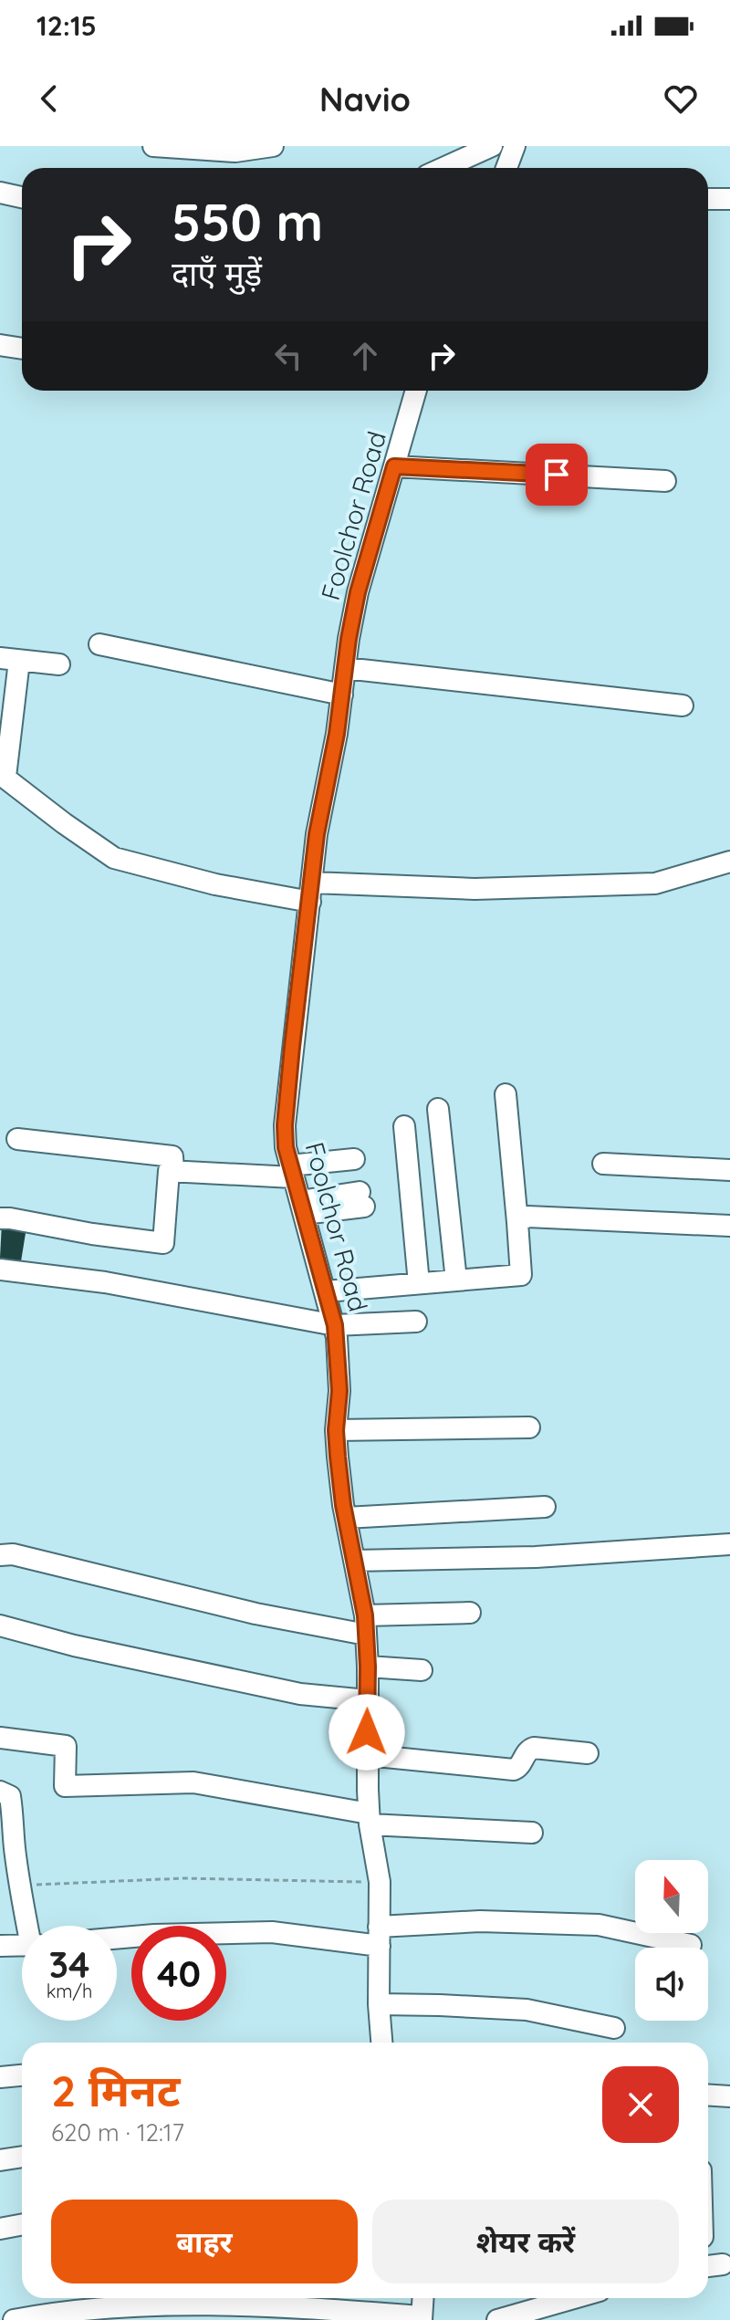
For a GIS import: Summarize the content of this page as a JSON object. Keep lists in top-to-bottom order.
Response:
{
  "streets": {
    "street": ["Foolchor Road"]
  },
  "north": "top",
  "page": {
    "status": "12:15",
    "header": "Navio",
    "turn": ["550 m", "दाएँ मुड़ें"],
    "speed": "34 km/h",
    "limit": "40",
    "heading": ["2 मिनट", "620 m · 12:17"],
    "buttons": ["बाहर", "शेयर करें"]
  }
}
